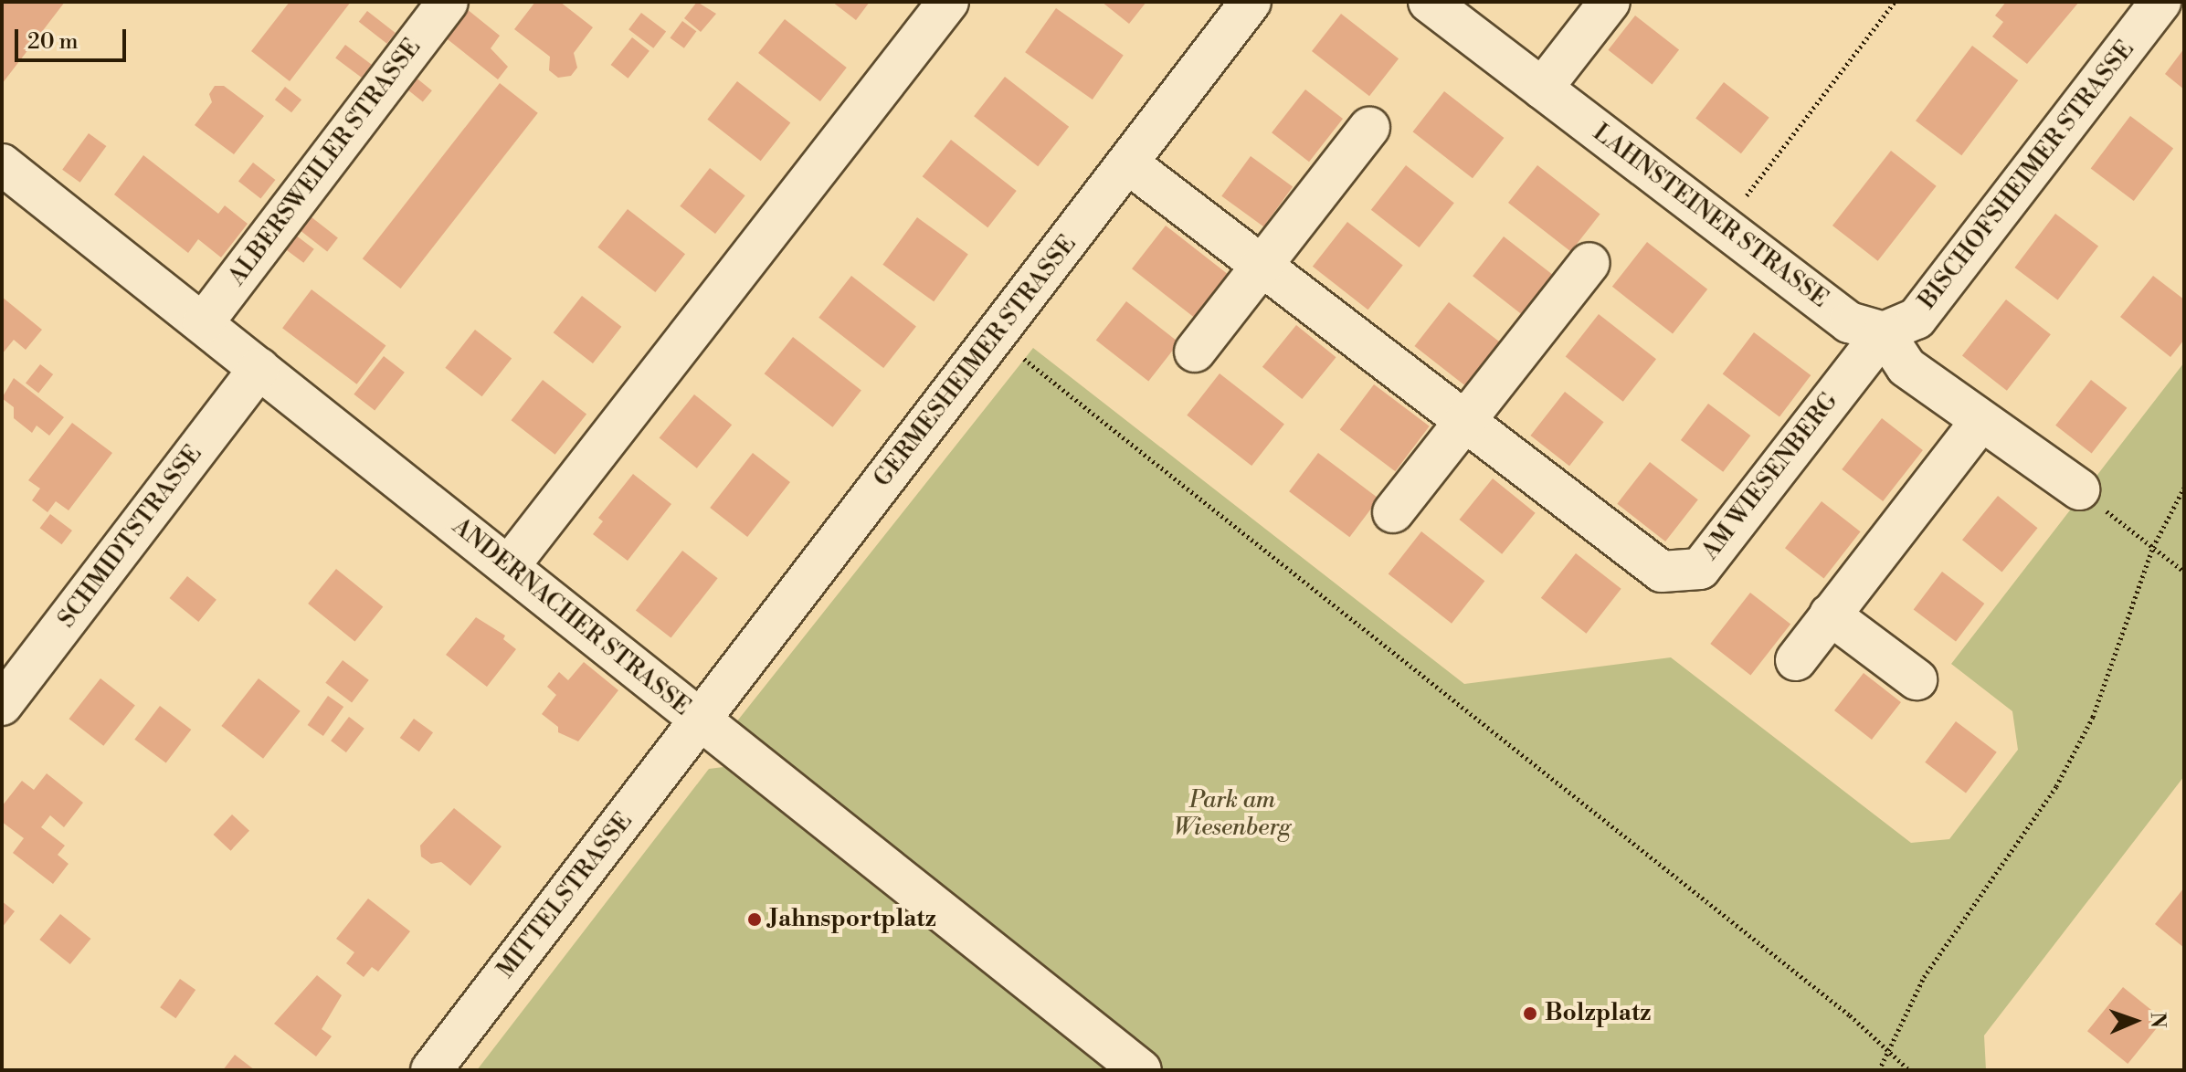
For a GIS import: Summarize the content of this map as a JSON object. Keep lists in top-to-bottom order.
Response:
{
  "streets": {
    "street": [
      "ALBERSWEILER STRASSE",
      "BISCHOFSHEIMER STRASSE",
      "LAHNSTEINER STRASSE",
      "GERMESHEIMER STRASSE",
      "AM WIESENBERG",
      "SCHMIDTSTRASSE",
      "ANDERNACHER STRASSE",
      "MITTELSTRASSE"
    ]
  },
  "crossings": [
    ["ALBERSWEILER STRASSE", "ANDERNACHER STRASSE"],
    ["BISCHOFSHEIMER STRASSE", "LAHNSTEINER STRASSE"],
    ["BISCHOFSHEIMER STRASSE", "AM WIESENBERG"],
    ["LAHNSTEINER STRASSE", "AM WIESENBERG"],
    ["GERMESHEIMER STRASSE", "AM WIESENBERG"],
    ["GERMESHEIMER STRASSE", "ANDERNACHER STRASSE"],
    ["GERMESHEIMER STRASSE", "MITTELSTRASSE"],
    ["SCHMIDTSTRASSE", "ANDERNACHER STRASSE"],
    ["ANDERNACHER STRASSE", "MITTELSTRASSE"]
  ],
  "parks": ["Park am Wiesenberg"],
  "places": ["Jahnsportplatz", "Bolzplatz"],
  "scale_bar": "20 m",
  "north": "right"
}
